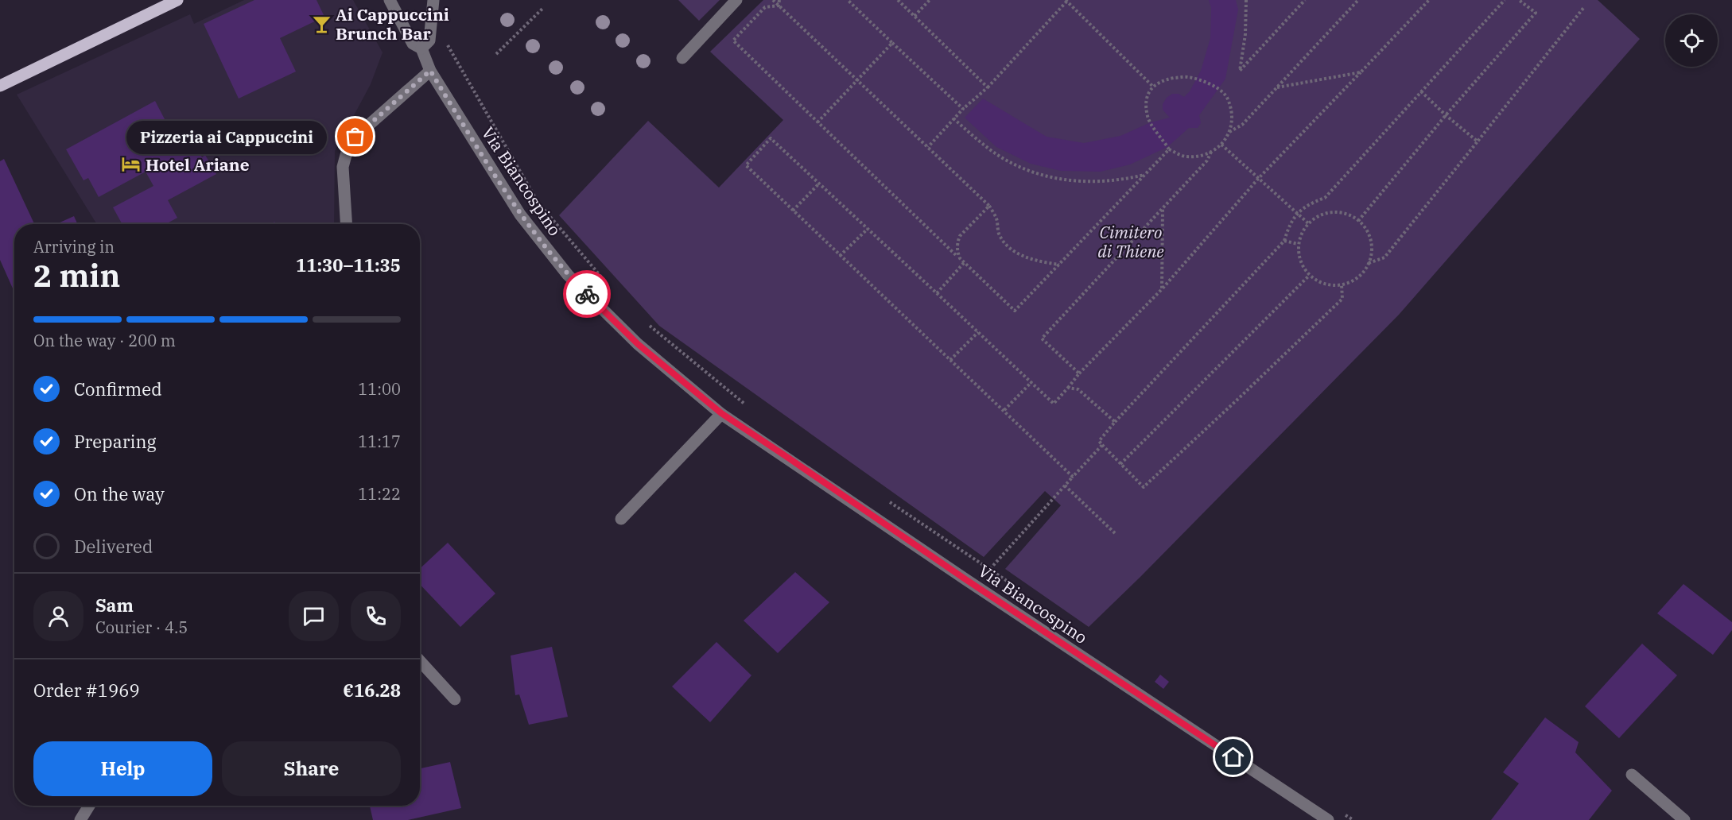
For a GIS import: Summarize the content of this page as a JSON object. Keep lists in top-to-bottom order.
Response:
{
  "streets": {
    "street": ["Via Biancospino"]
  },
  "parks": ["Cimitero di Thiene"],
  "places": {
    "bar": ["Ai Cappuccini Brunch Bar"],
    "other": ["Pizzeria ai Cappuccini"],
    "hotel": ["Hotel Ariane"]
  },
  "page": {
    "bubble": "Pizzeria ai Cappuccini",
    "heading": ["2 min", "Arriving in", "11:30–11:35"],
    "panel": [
      "Sam",
      "Courier · 4.5",
      "Order #1969",
      "€16.28"
    ],
    "bar": "On the way · 200 m",
    "list": [
      ["Confirmed", "11:00"],
      ["Preparing", "11:17"],
      ["On the way", "11:22"],
      "Delivered"
    ],
    "buttons": ["Help", "Share"]
  }
}
